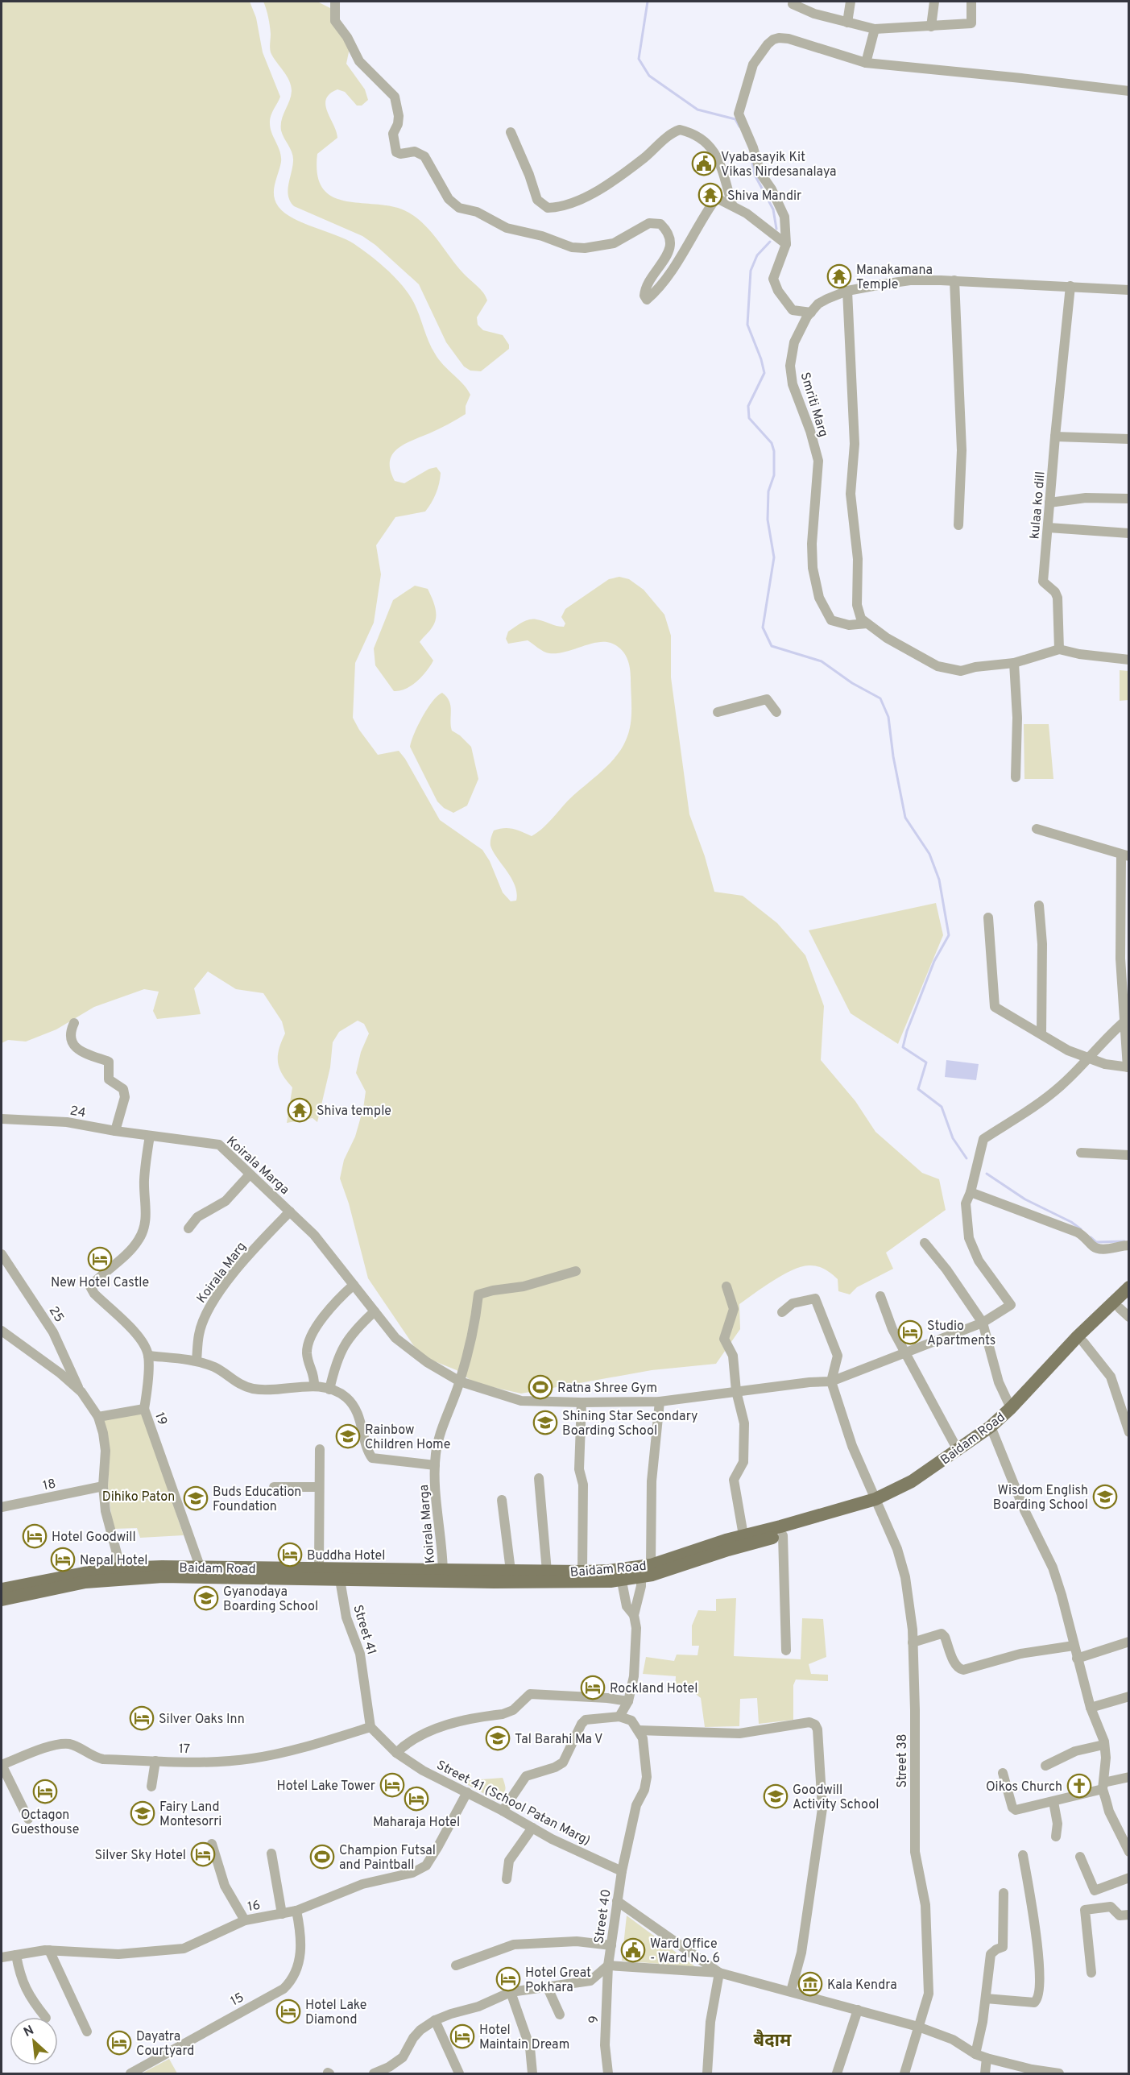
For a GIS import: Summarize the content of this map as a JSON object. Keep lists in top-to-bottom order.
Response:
{
  "streets": {
    "main road": ["Baidam Road"],
    "street": [
      "Smriti Marg",
      "kulaa ko dill",
      "24",
      "Koirala Marga",
      "Koirala Marg",
      "25",
      "19",
      "18",
      "Street 41",
      "17",
      "Street 38",
      "Street 41 (School Patan Marg)",
      "16",
      "Street 40",
      "15",
      "9"
    ]
  },
  "crossings": [
    ["Smriti Marg", "kulaa ko dill"],
    ["24", "Koirala Marga"],
    ["Koirala Marga", "Koirala Marg"],
    ["Koirala Marga", "Baidam Road"],
    ["Koirala Marga", "Street 38"],
    ["19", "Baidam Road"],
    ["Baidam Road", "Street 41"],
    ["Baidam Road", "Street 38"],
    ["Street 41", "17"],
    ["Street 41", "Street 41 (School Patan Marg)"],
    ["17", "Street 41 (School Patan Marg)"],
    ["Street 41 (School Patan Marg)", "16"],
    ["Street 41 (School Patan Marg)", "Street 40"],
    ["16", "15"],
    ["Street 40", "9"]
  ],
  "districts": ["बैदाम"],
  "parks": ["Dihiko Paton"],
  "places": {
    "public building": ["Vyabasayik Kit Vikas Nirdesanalaya", "Ward Office - Ward No. 6"],
    "temple": ["Shiva Mandir", "Manakamana Temple", "Shiva temple"],
    "hotel": [
      "New Hotel Castle",
      "Studio Apartments",
      "Hotel Goodwill",
      "Buddha Hotel",
      "Nepal Hotel",
      "Rockland Hotel",
      "Silver Oaks Inn",
      "Hotel Lake Tower",
      "Octagon Guesthouse",
      "Maharaja Hotel",
      "Silver Sky Hotel",
      "Hotel Great Pokhara",
      "Hotel Lake Diamond",
      "Hotel Maintain Dream",
      "Dayatra Courtyard"
    ],
    "sports": ["Ratna Shree Gym", "Champion Futsal and Paintball"],
    "school or university": [
      "Shining Star Secondary Boarding School",
      "Rainbow Children Home",
      "Wisdom English Boarding School",
      "Buds Education Foundation",
      "Gyanodaya Boarding School",
      "Tal Barahi Ma V",
      "Goodwill Activity School",
      "Fairy Land Montesorri"
    ],
    "church": ["Oikos Church"],
    "museum": ["Kala Kendra"]
  },
  "north": "top left"
}
